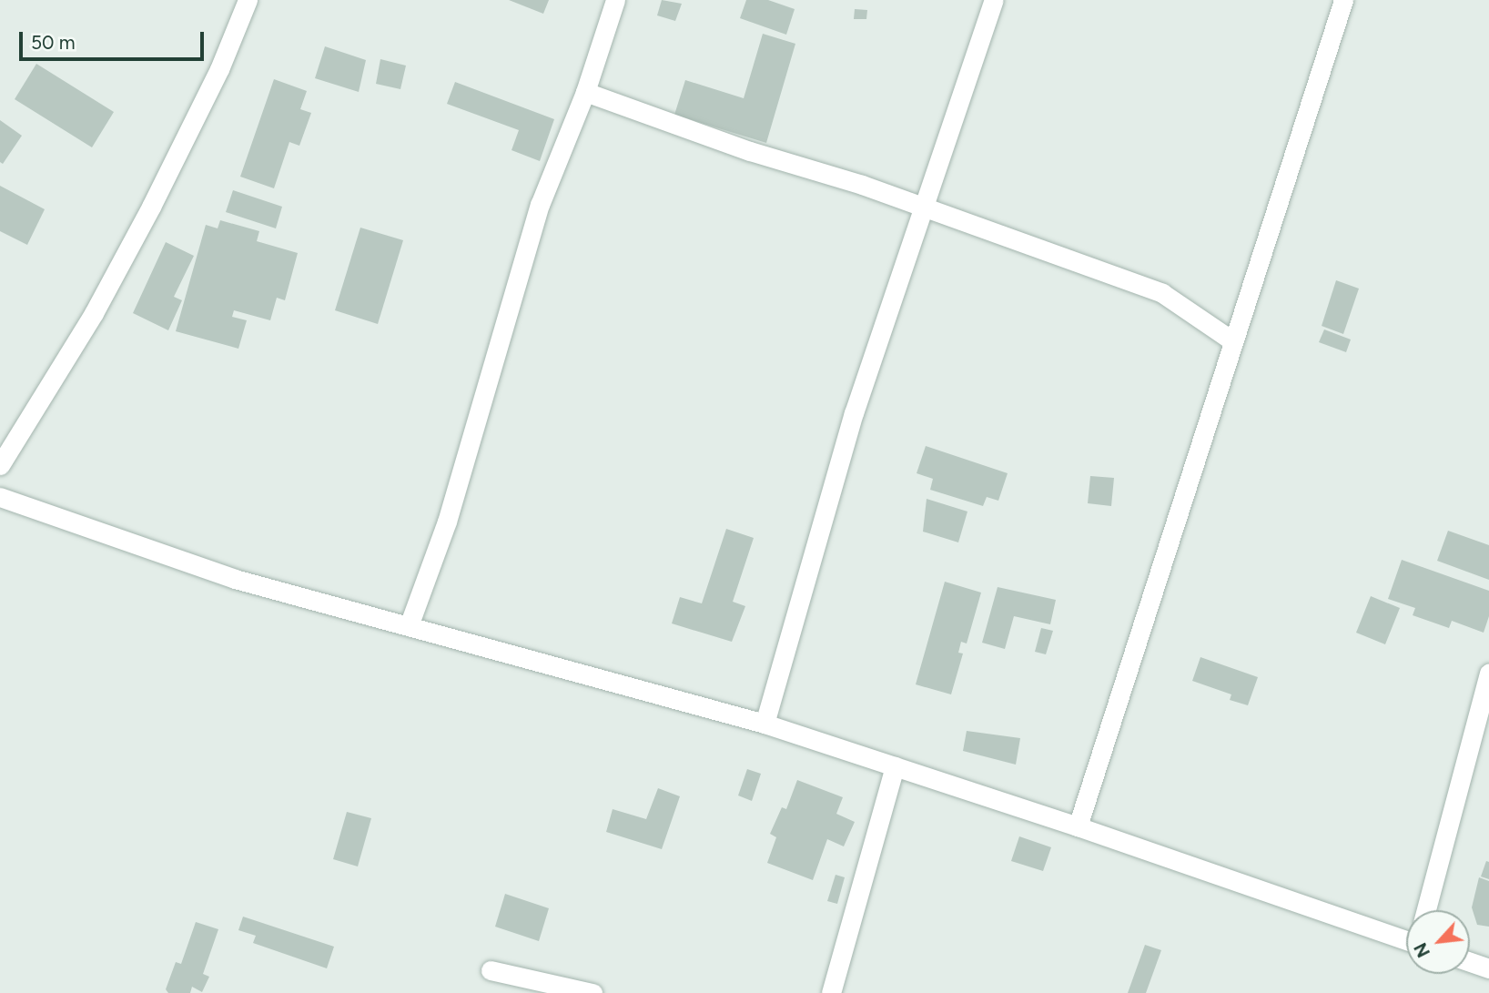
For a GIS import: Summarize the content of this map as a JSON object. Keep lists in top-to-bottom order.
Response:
{
  "scale_bar": "50 m",
  "north": "bottom left"
}
